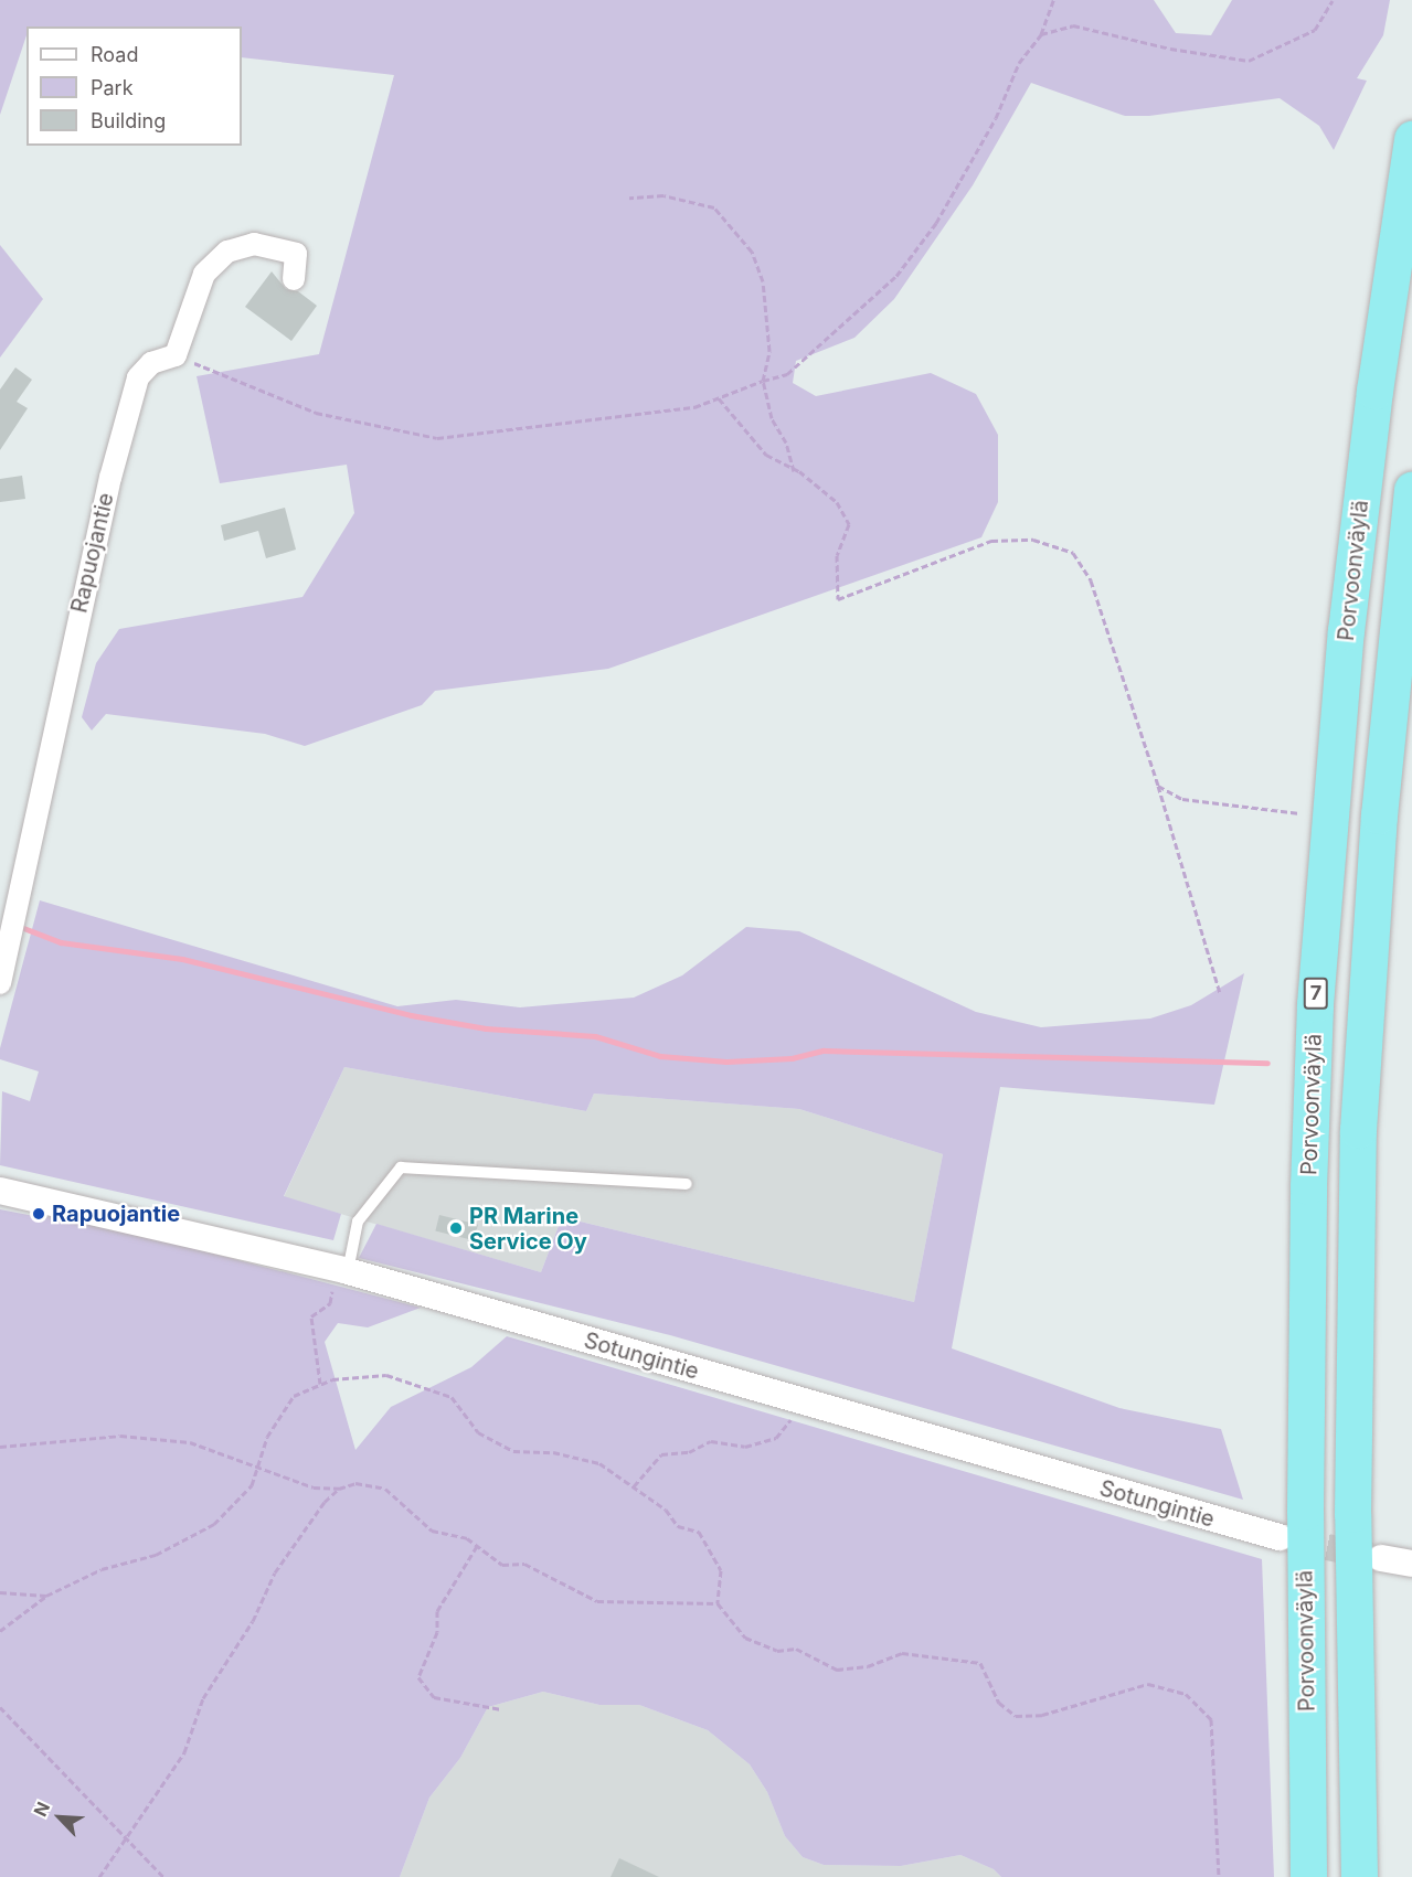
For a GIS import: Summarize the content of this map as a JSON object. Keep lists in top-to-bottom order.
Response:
{
  "streets": {
    "highway": ["Porvoonväylä", "7"],
    "street": ["Rapuojantie", "Sotungintie"]
  },
  "places": ["Rapuojantie", "PR Marine Service Oy"],
  "legend": ["Road", "Park", "Building"],
  "north": "top left"
}
